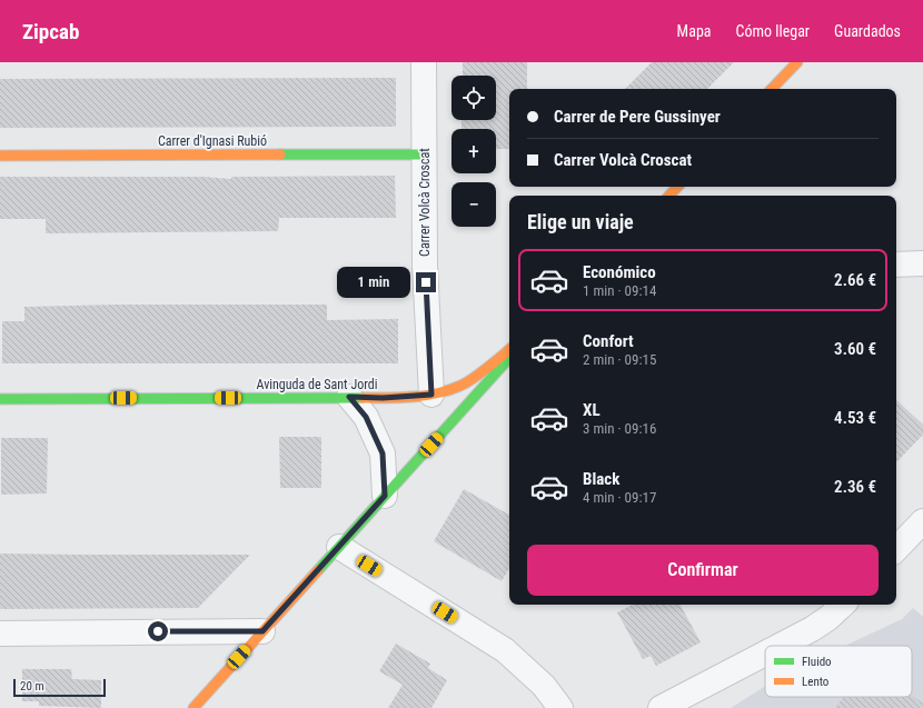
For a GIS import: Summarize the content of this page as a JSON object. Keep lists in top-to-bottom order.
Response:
{
  "streets": {
    "street": ["Carrer d'Ignasi Rubió", "Carrer Volcà Croscat", "Avinguda de Sant Jordi"]
  },
  "crossings": [
    ["Carrer d'Ignasi Rubió", "Carrer Volcà Croscat"],
    ["Carrer Volcà Croscat", "Avinguda de Sant Jordi"]
  ],
  "legend": ["Fluido", "Lento"],
  "scale_bar": "20 m",
  "page": {
    "header": "Zipcab",
    "nav": ["Mapa", "Cómo llegar", "Guardados"],
    "map_buttons": ["+", "−"],
    "banner": ["Carrer de Pere Gussinyer", "Carrer Volcà Croscat"],
    "heading": "Elige un viaje",
    "list": [
      {
        "name": "Económico",
        "note": "1 min · 09:14",
        "value": "2.66 €"
      },
      {
        "name": "Confort",
        "note": "2 min · 09:15",
        "value": "3.60 €"
      },
      {
        "name": "XL",
        "note": "3 min · 09:16",
        "value": "4.53 €"
      },
      {
        "name": "Black",
        "note": "4 min · 09:17",
        "value": "2.36 €"
      }
    ],
    "bubble": "1 min",
    "buttons": "Confirmar",
    "scale": "20 m"
  }
}
